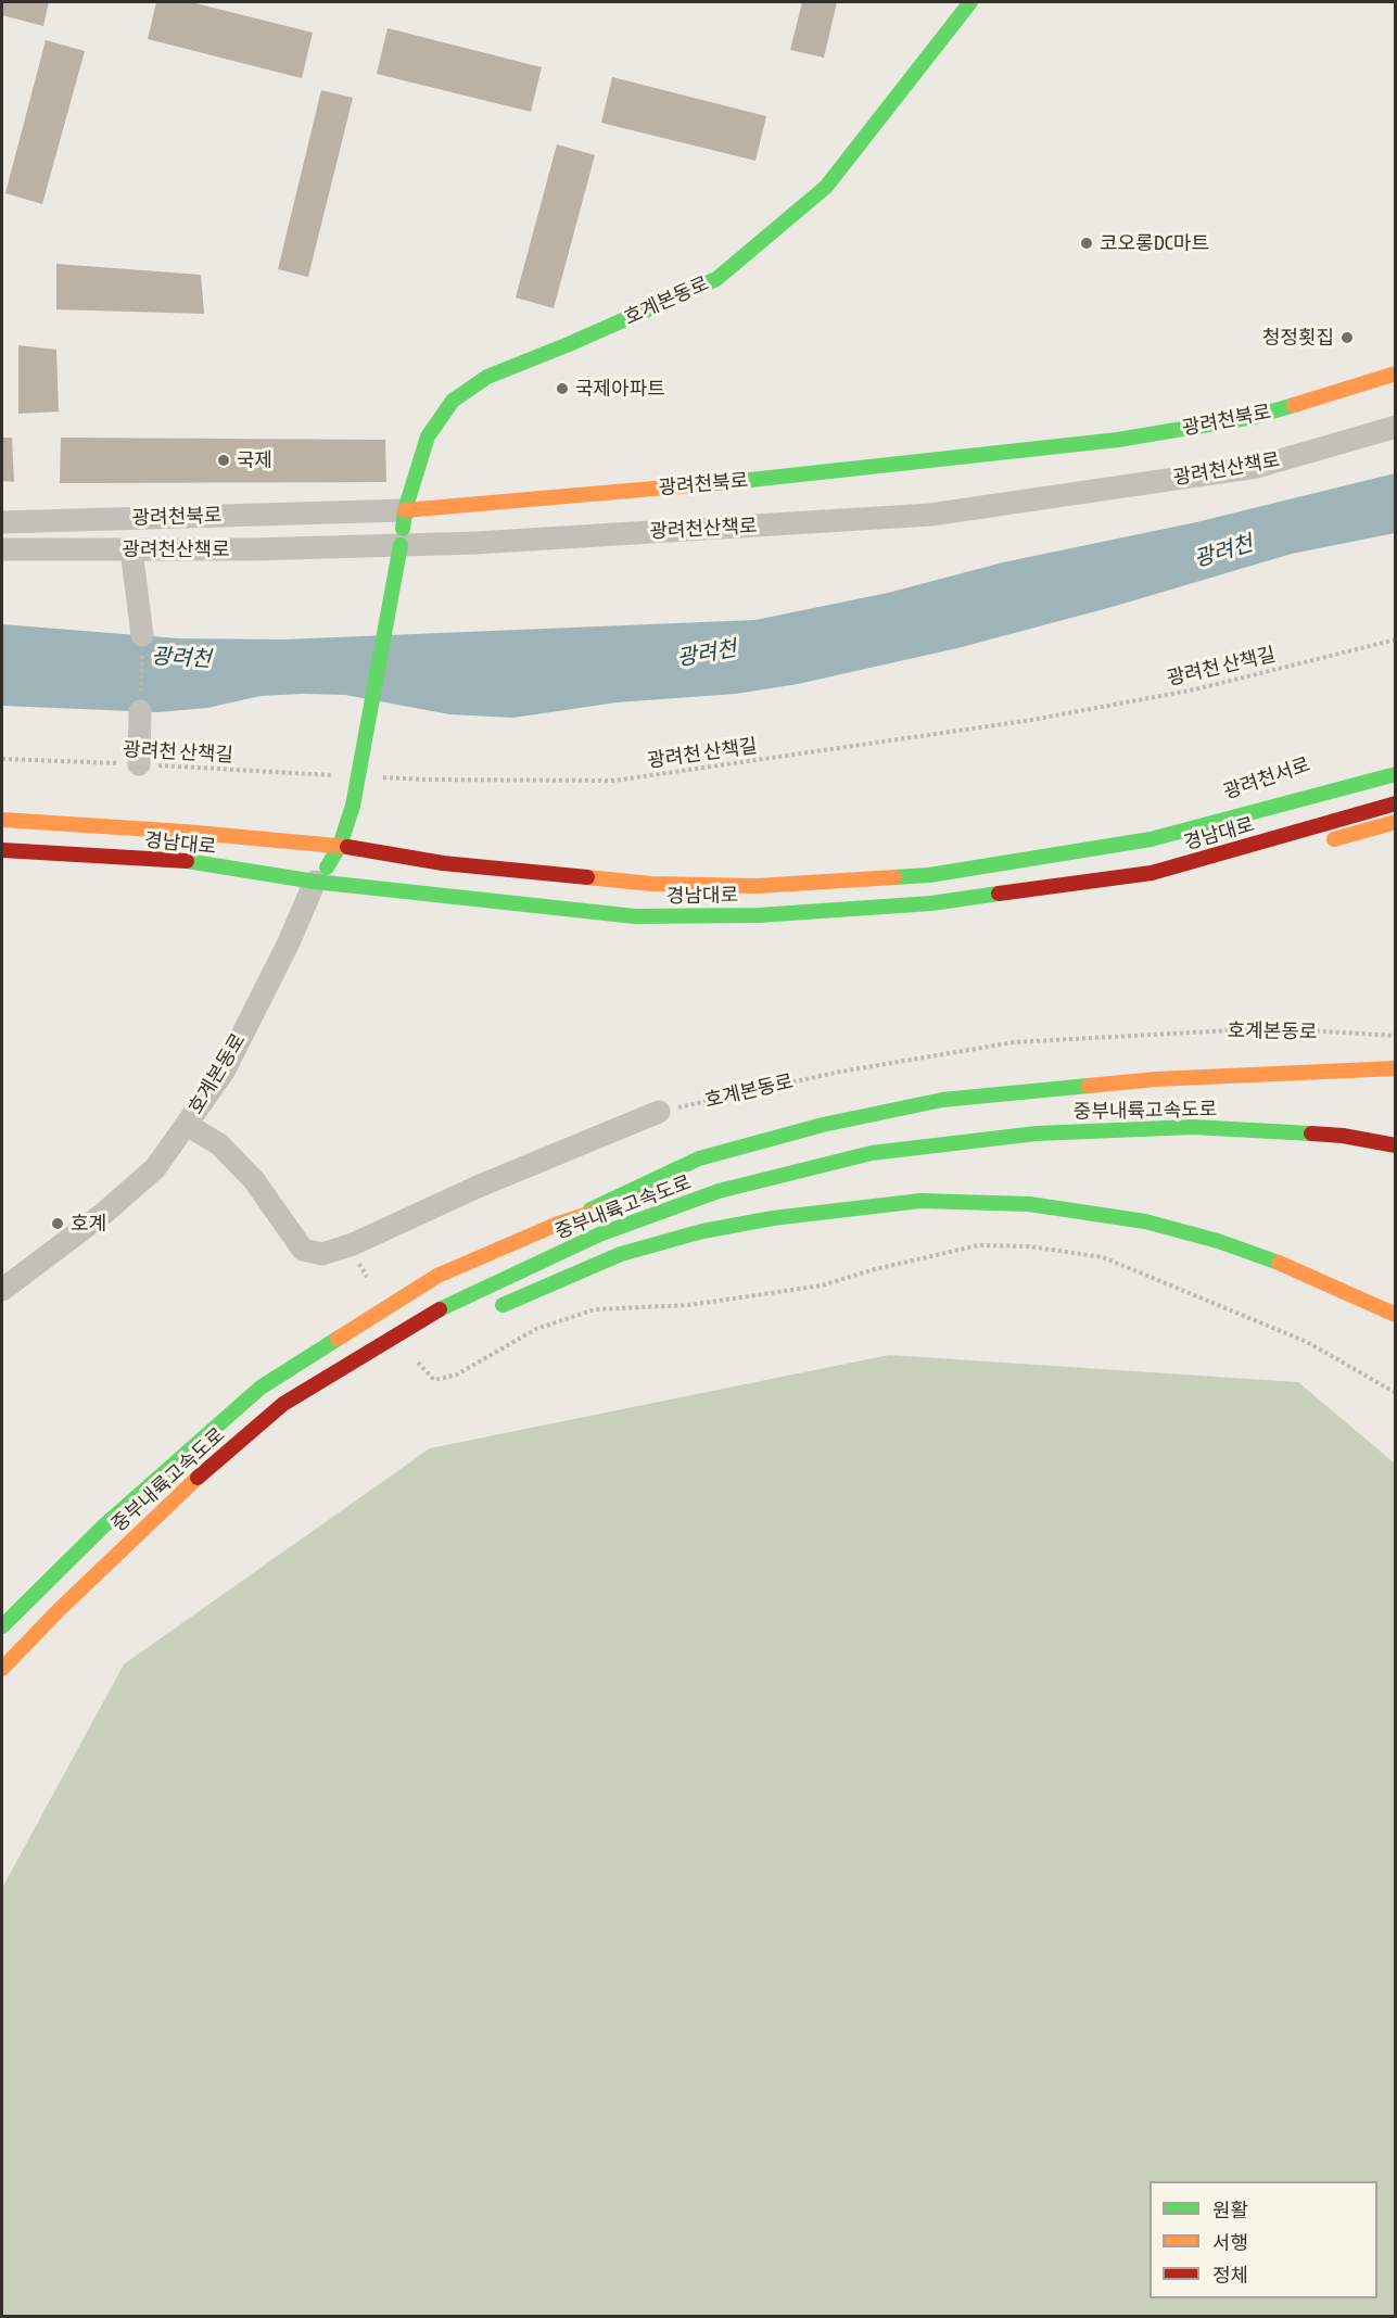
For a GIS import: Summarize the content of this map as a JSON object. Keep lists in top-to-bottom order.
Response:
{
  "streets": {
    "main road": [
      "호계본동로",
      "광려천북로",
      "광려천서로",
      "경남대로",
      "중부내륙고속도로"
    ],
    "street": ["광려천산책로"],
    "path": ["광려천 산책길"]
  },
  "crossings": [
    ["호계본동로", "광려천북로"],
    ["호계본동로", "광려천산책로"],
    ["호계본동로", "경남대로"],
    ["광려천서로", "경남대로"]
  ],
  "water": ["광려천"],
  "places": [
    "코오롱DC마트",
    "청정횟집",
    "국제아파트",
    "국제",
    "호계"
  ],
  "legend": ["원활", "서행", "정체"]
}
